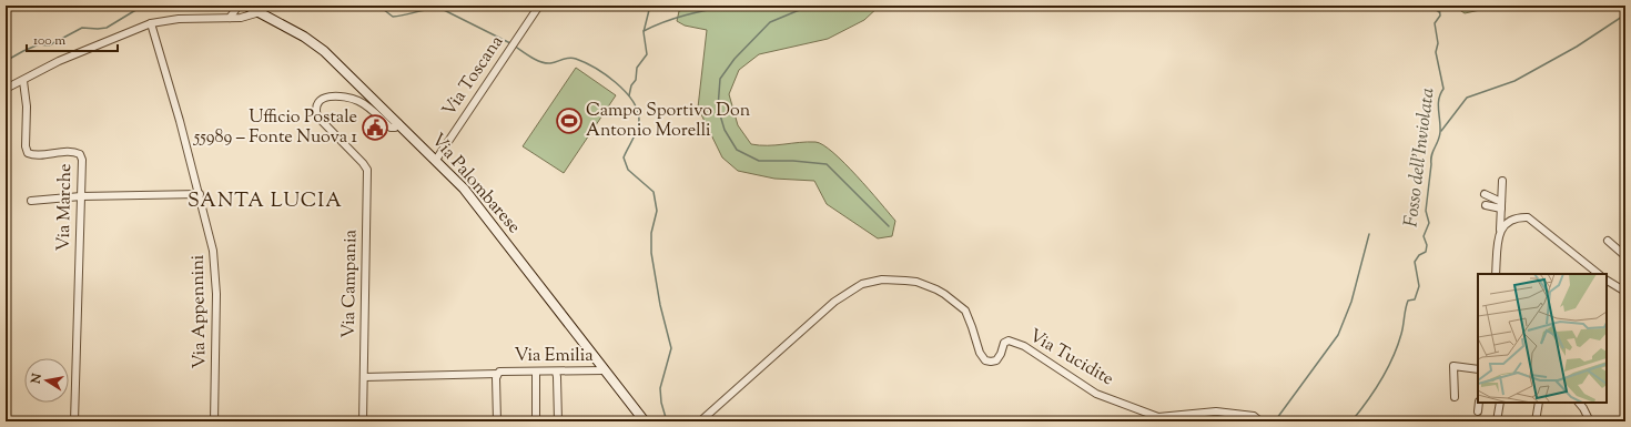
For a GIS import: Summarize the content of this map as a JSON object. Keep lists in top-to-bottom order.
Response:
{
  "streets": {
    "main road": ["Via Palombarese"],
    "street": [
      "Via Toscana",
      "Via Marche",
      "Via Campania",
      "Via Appennini",
      "Via Emilia",
      "Via Tucidite"
    ]
  },
  "crossings": [
    ["Via Toscana", "Via Palombarese"],
    ["Via Palombarese", "Via Campania"],
    ["Via Palombarese", "Via Emilia"]
  ],
  "districts": ["SANTA LUCIA"],
  "water": ["Fosso dell'Inviolata"],
  "places": {
    "sports": ["Campo Sportivo Don Antonio Morelli"],
    "public building": ["Ufficio Postale 55989 – Fonte Nuova 1"]
  },
  "scale_bar": "100 m",
  "north": "left"
}
